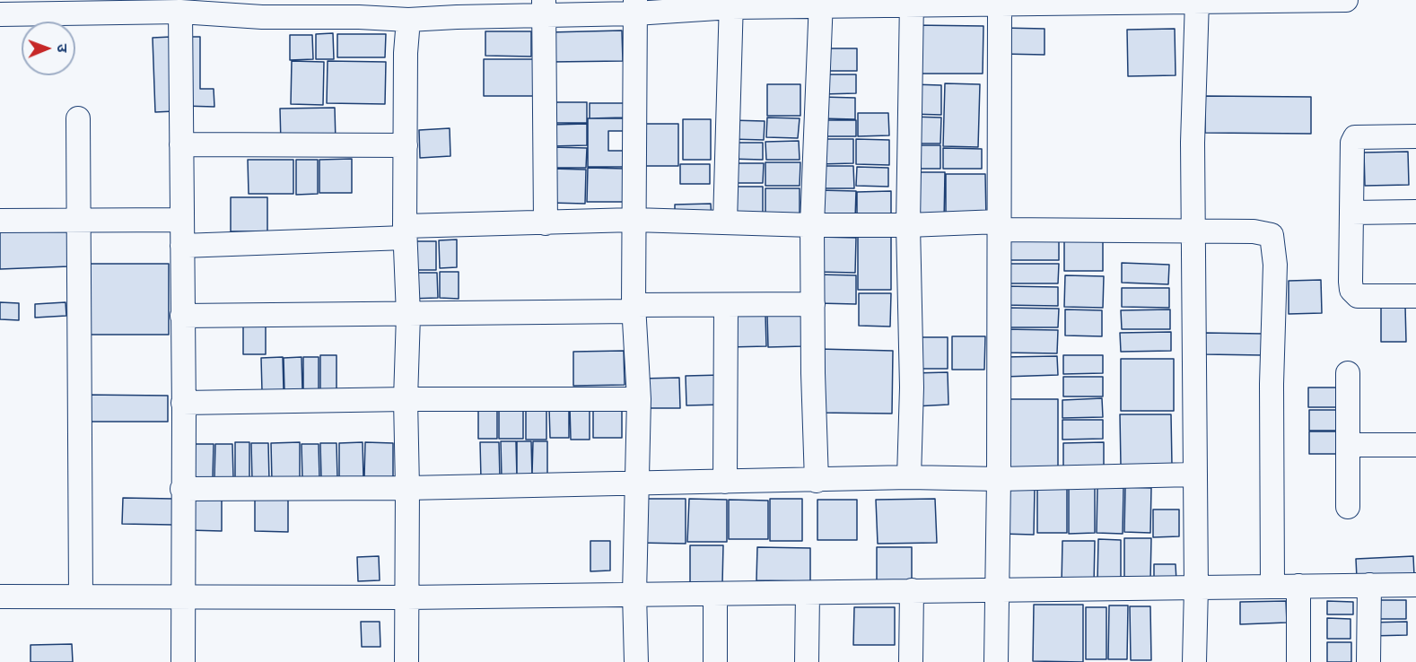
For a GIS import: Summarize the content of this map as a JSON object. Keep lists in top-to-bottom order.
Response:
{
  "north": "right"
}
